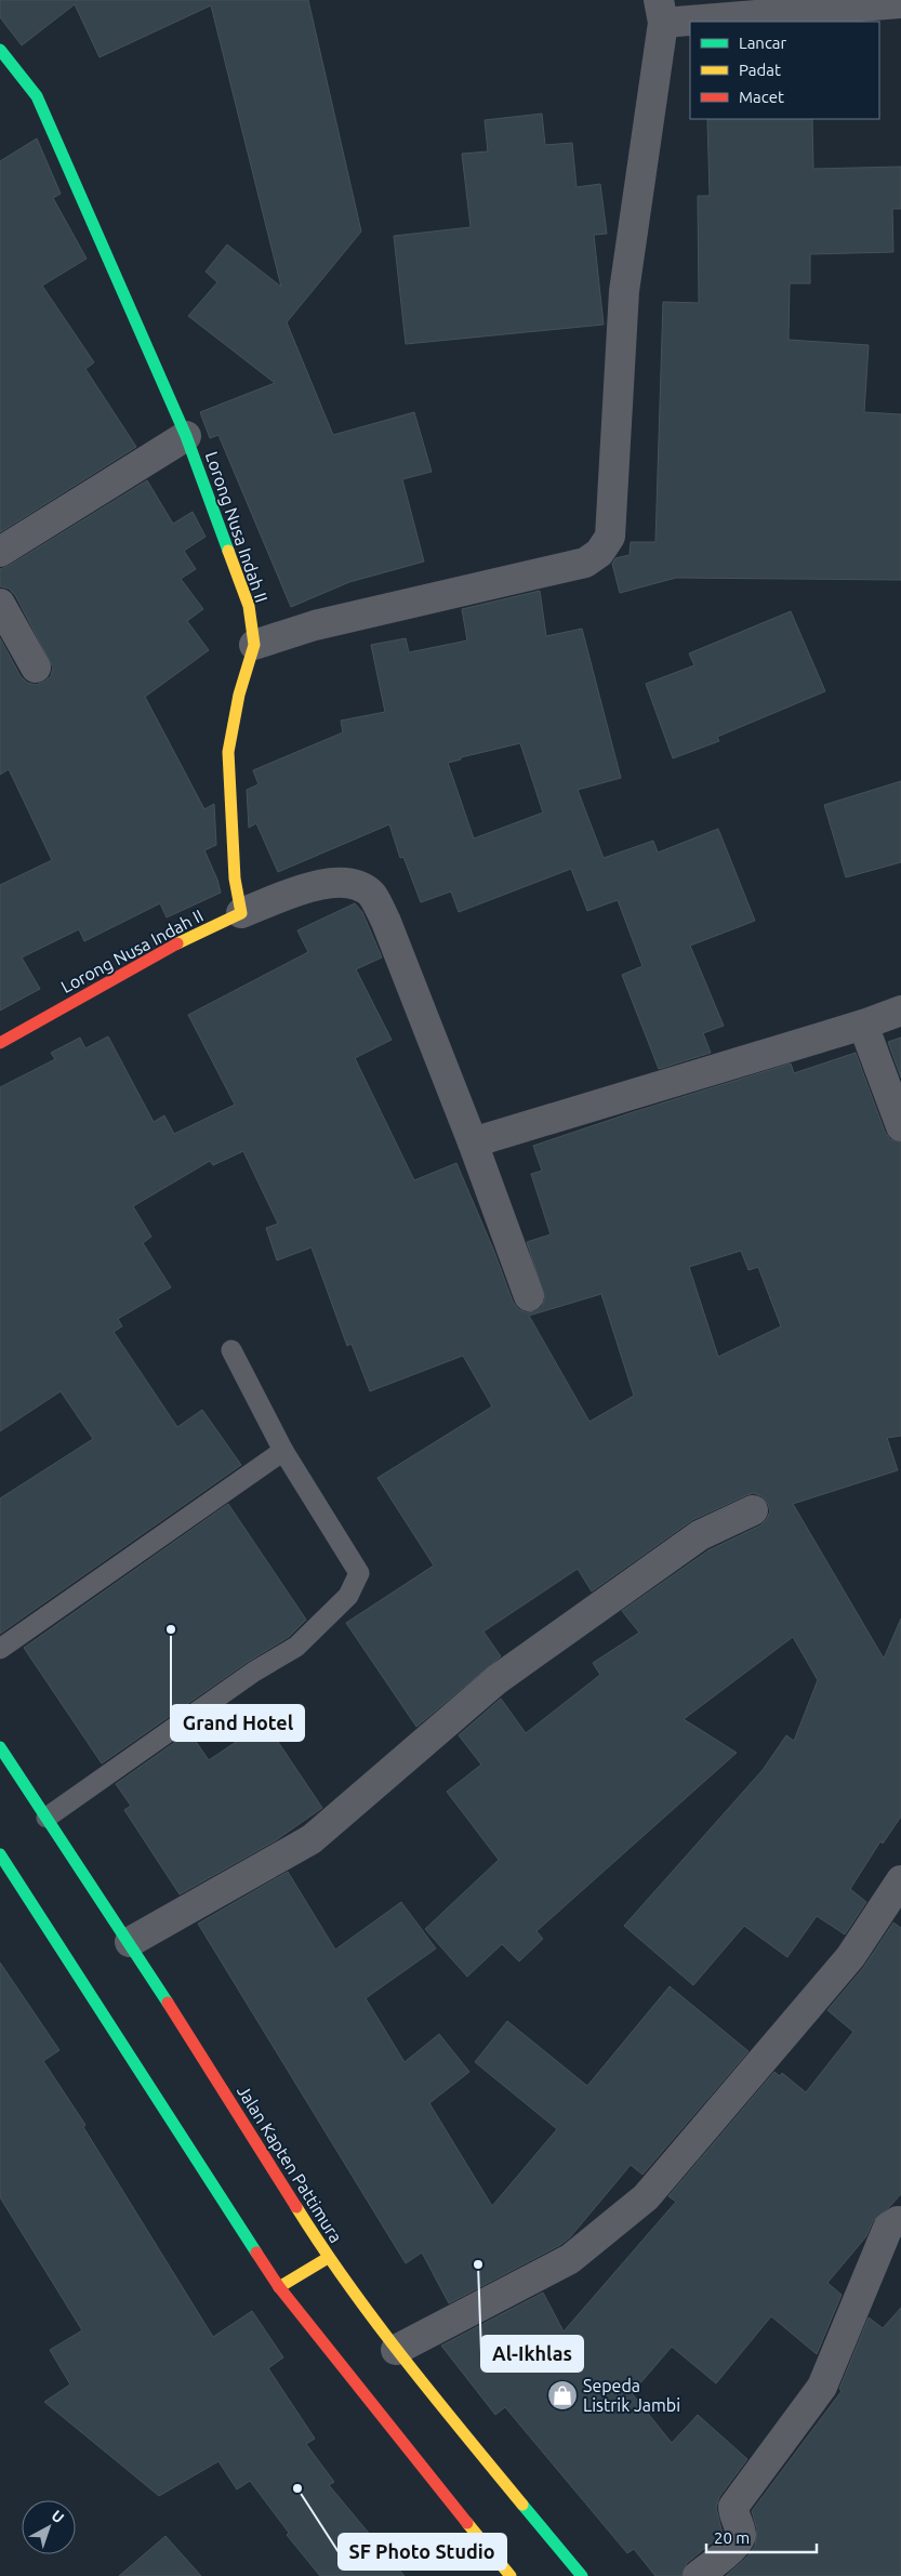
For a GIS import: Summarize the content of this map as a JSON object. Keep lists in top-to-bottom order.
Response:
{
  "streets": {
    "main road": ["Lorong Nusa Indah II", "Jalan Kapten Pattimura"]
  },
  "places": {
    "other": ["Grand Hotel", "Al-Ikhlas", "SF Photo Studio"],
    "shop": ["Sepeda Listrik Jambi"]
  },
  "legend": ["Lancar", "Padat", "Macet"],
  "scale_bar": "20 m",
  "north": "top right"
}
